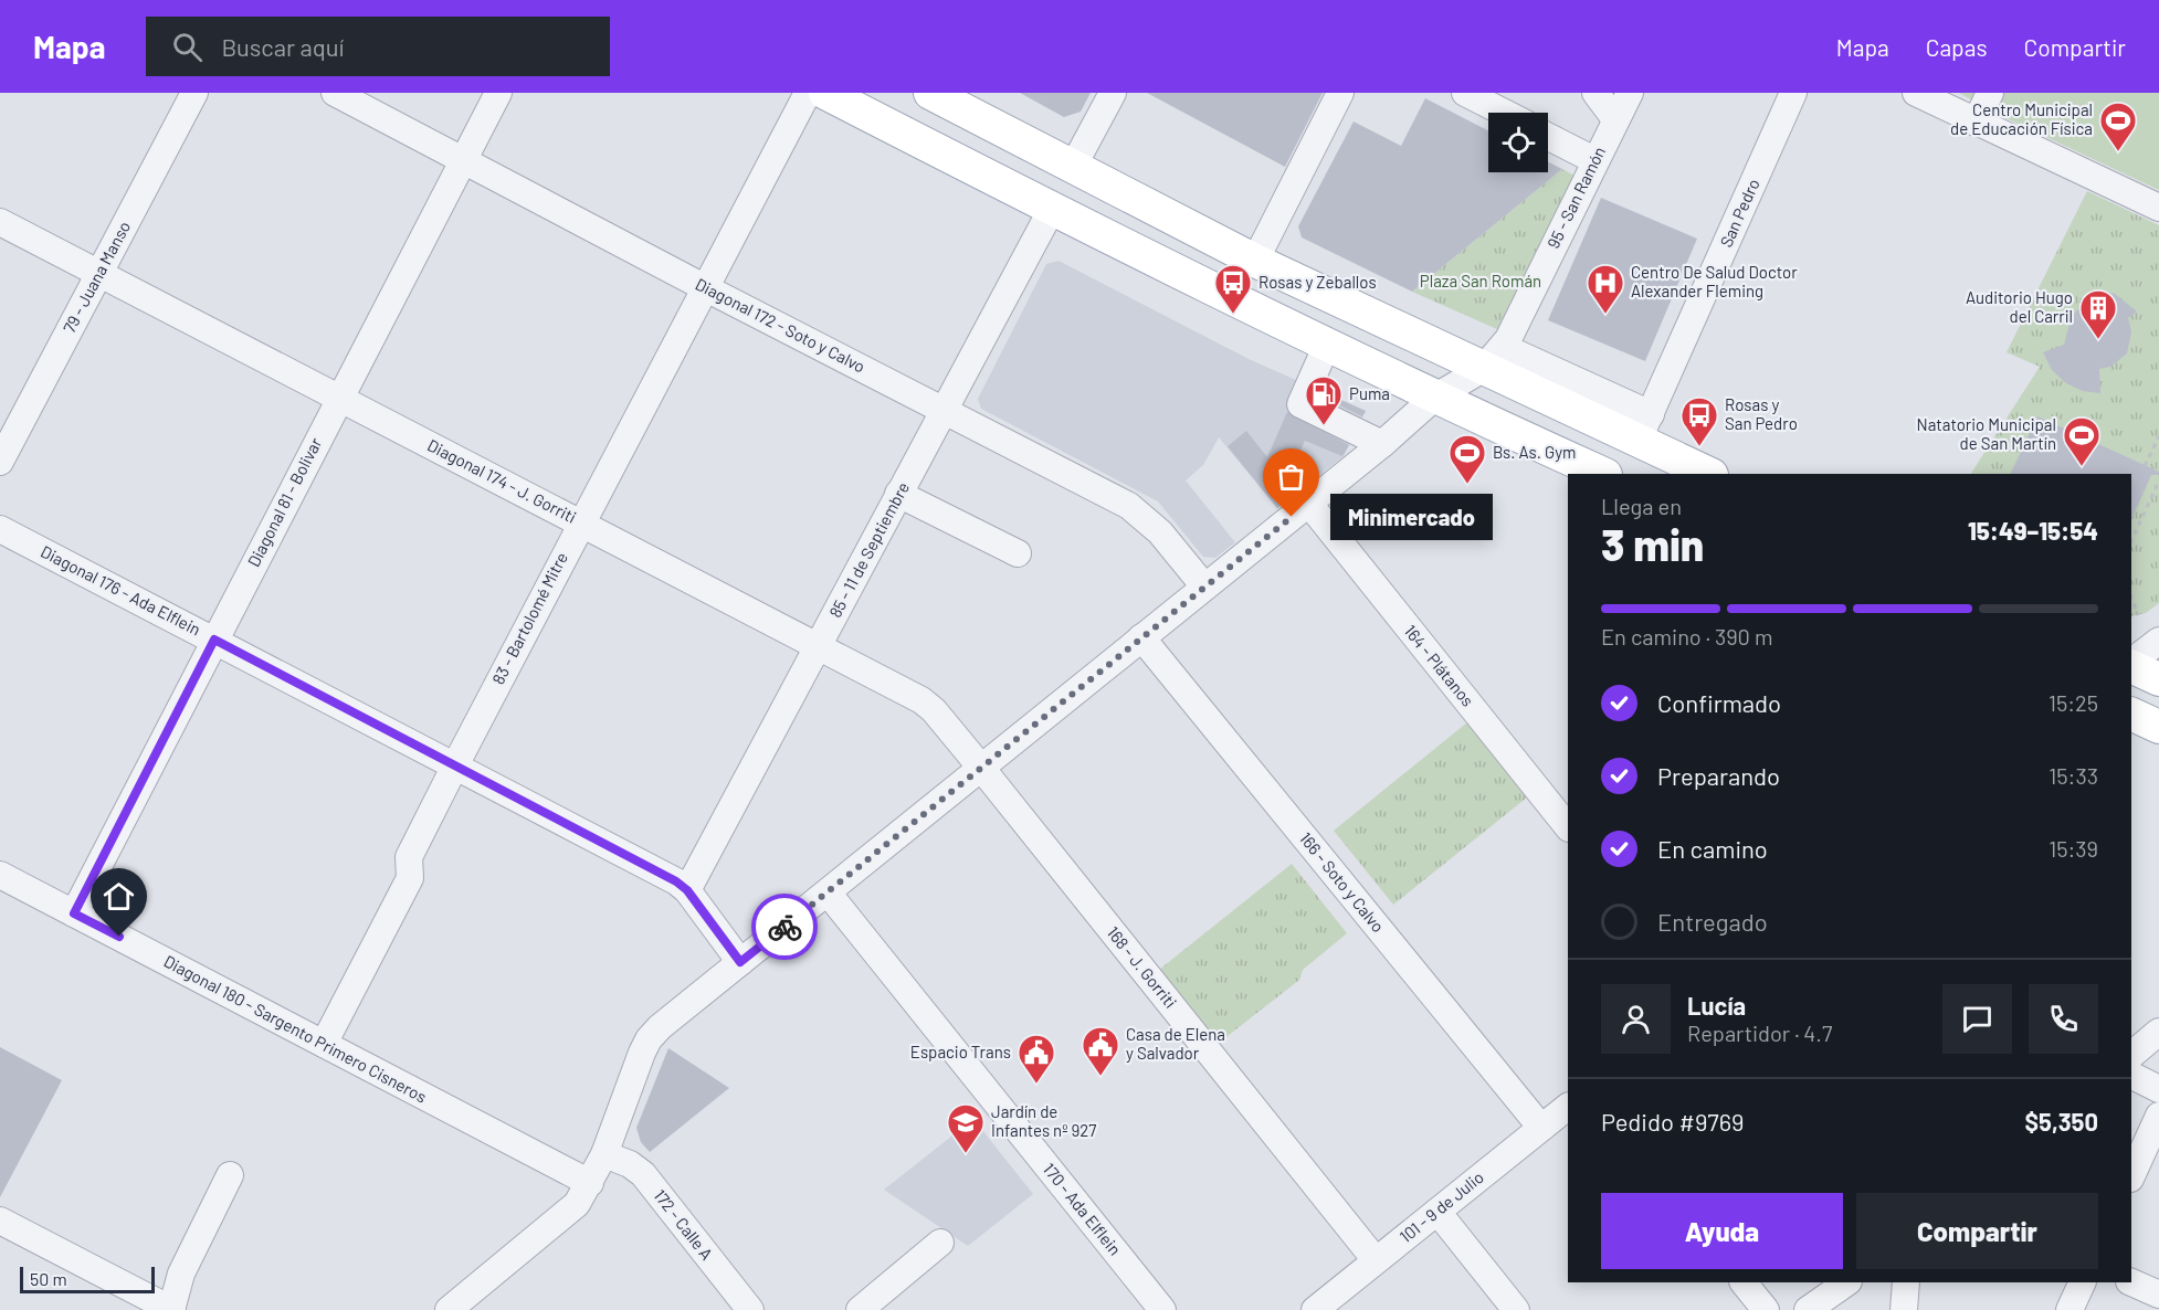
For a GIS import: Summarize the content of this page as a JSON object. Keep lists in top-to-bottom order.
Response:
{
  "streets": {
    "street": [
      "95 - San Ramón",
      "San Pedro",
      "79 - Juana Manso",
      "Diagonal 172 - Soto y Calvo",
      "Diagonal 174 - J. Gorriti",
      "Diagonal 81 - Bolivar",
      "85 - 11 de Septiembre",
      "Diagonal 176 - Ada Elflein",
      "83 - Bartolomé Mitre",
      "164 - Plátanos",
      "166 - Soto y Calvo",
      "168 - J. Gorriti",
      "Diagonal 180 - Sargento Primero Cisneros",
      "101 - 9 de Julio",
      "170 - Ada Elflein",
      "172 - Calle A"
    ]
  },
  "crossings": [
    ["79 - Juana Manso", "Diagonal 174 - J. Gorriti"],
    ["Diagonal 172 - Soto y Calvo", "Diagonal 81 - Bolivar"],
    ["Diagonal 172 - Soto y Calvo", "85 - 11 de Septiembre"],
    ["Diagonal 172 - Soto y Calvo", "83 - Bartolomé Mitre"],
    ["Diagonal 174 - J. Gorriti", "Diagonal 81 - Bolivar"],
    ["Diagonal 174 - J. Gorriti", "85 - 11 de Septiembre"],
    ["Diagonal 174 - J. Gorriti", "83 - Bartolomé Mitre"],
    ["Diagonal 174 - J. Gorriti", "168 - J. Gorriti"],
    ["Diagonal 81 - Bolivar", "Diagonal 176 - Ada Elflein"],
    ["Diagonal 81 - Bolivar", "Diagonal 180 - Sargento Primero Cisneros"],
    ["85 - 11 de Septiembre", "Diagonal 176 - Ada Elflein"],
    ["Diagonal 176 - Ada Elflein", "83 - Bartolomé Mitre"],
    ["83 - Bartolomé Mitre", "Diagonal 180 - Sargento Primero Cisneros"],
    ["166 - Soto y Calvo", "101 - 9 de Julio"],
    ["168 - J. Gorriti", "101 - 9 de Julio"]
  ],
  "parks": ["Plaza San Román"],
  "places": {
    "sports": ["Centro Municipal de Educación Física", "Natatorio Municipal de San Martín", "Bs. As. Gym"],
    "bus stop": ["Rosas y Zeballos", "Rosas y San Pedro"],
    "hospital": ["Centro De Salud Doctor Alexander Fleming"],
    "building": ["Auditorio Hugo del Carril"],
    "fuel station": ["Puma"],
    "other": ["Minimercado"],
    "public building": ["Casa de Elena y Salvador", "Espacio Trans"],
    "school or university": ["Jardín de Infantes nº 927"]
  },
  "scale_bar": "50 m",
  "page": {
    "header": "Mapa",
    "search": "Buscar aquí",
    "nav": ["Mapa", "Capas", "Compartir"],
    "heading": ["3 min", "Llega en", "15:49–15:54"],
    "panel": [
      "Lucía",
      "Repartidor · 4.7",
      "Pedido #9769",
      "$5,350"
    ],
    "bubble": "Minimercado",
    "bar": "En camino · 390 m",
    "list": [
      ["Confirmado", "15:25"],
      ["Preparando", "15:33"],
      ["En camino", "15:39"],
      "Entregado"
    ],
    "buttons": ["Ayuda", "Compartir"],
    "scale": "50 m"
  }
}
